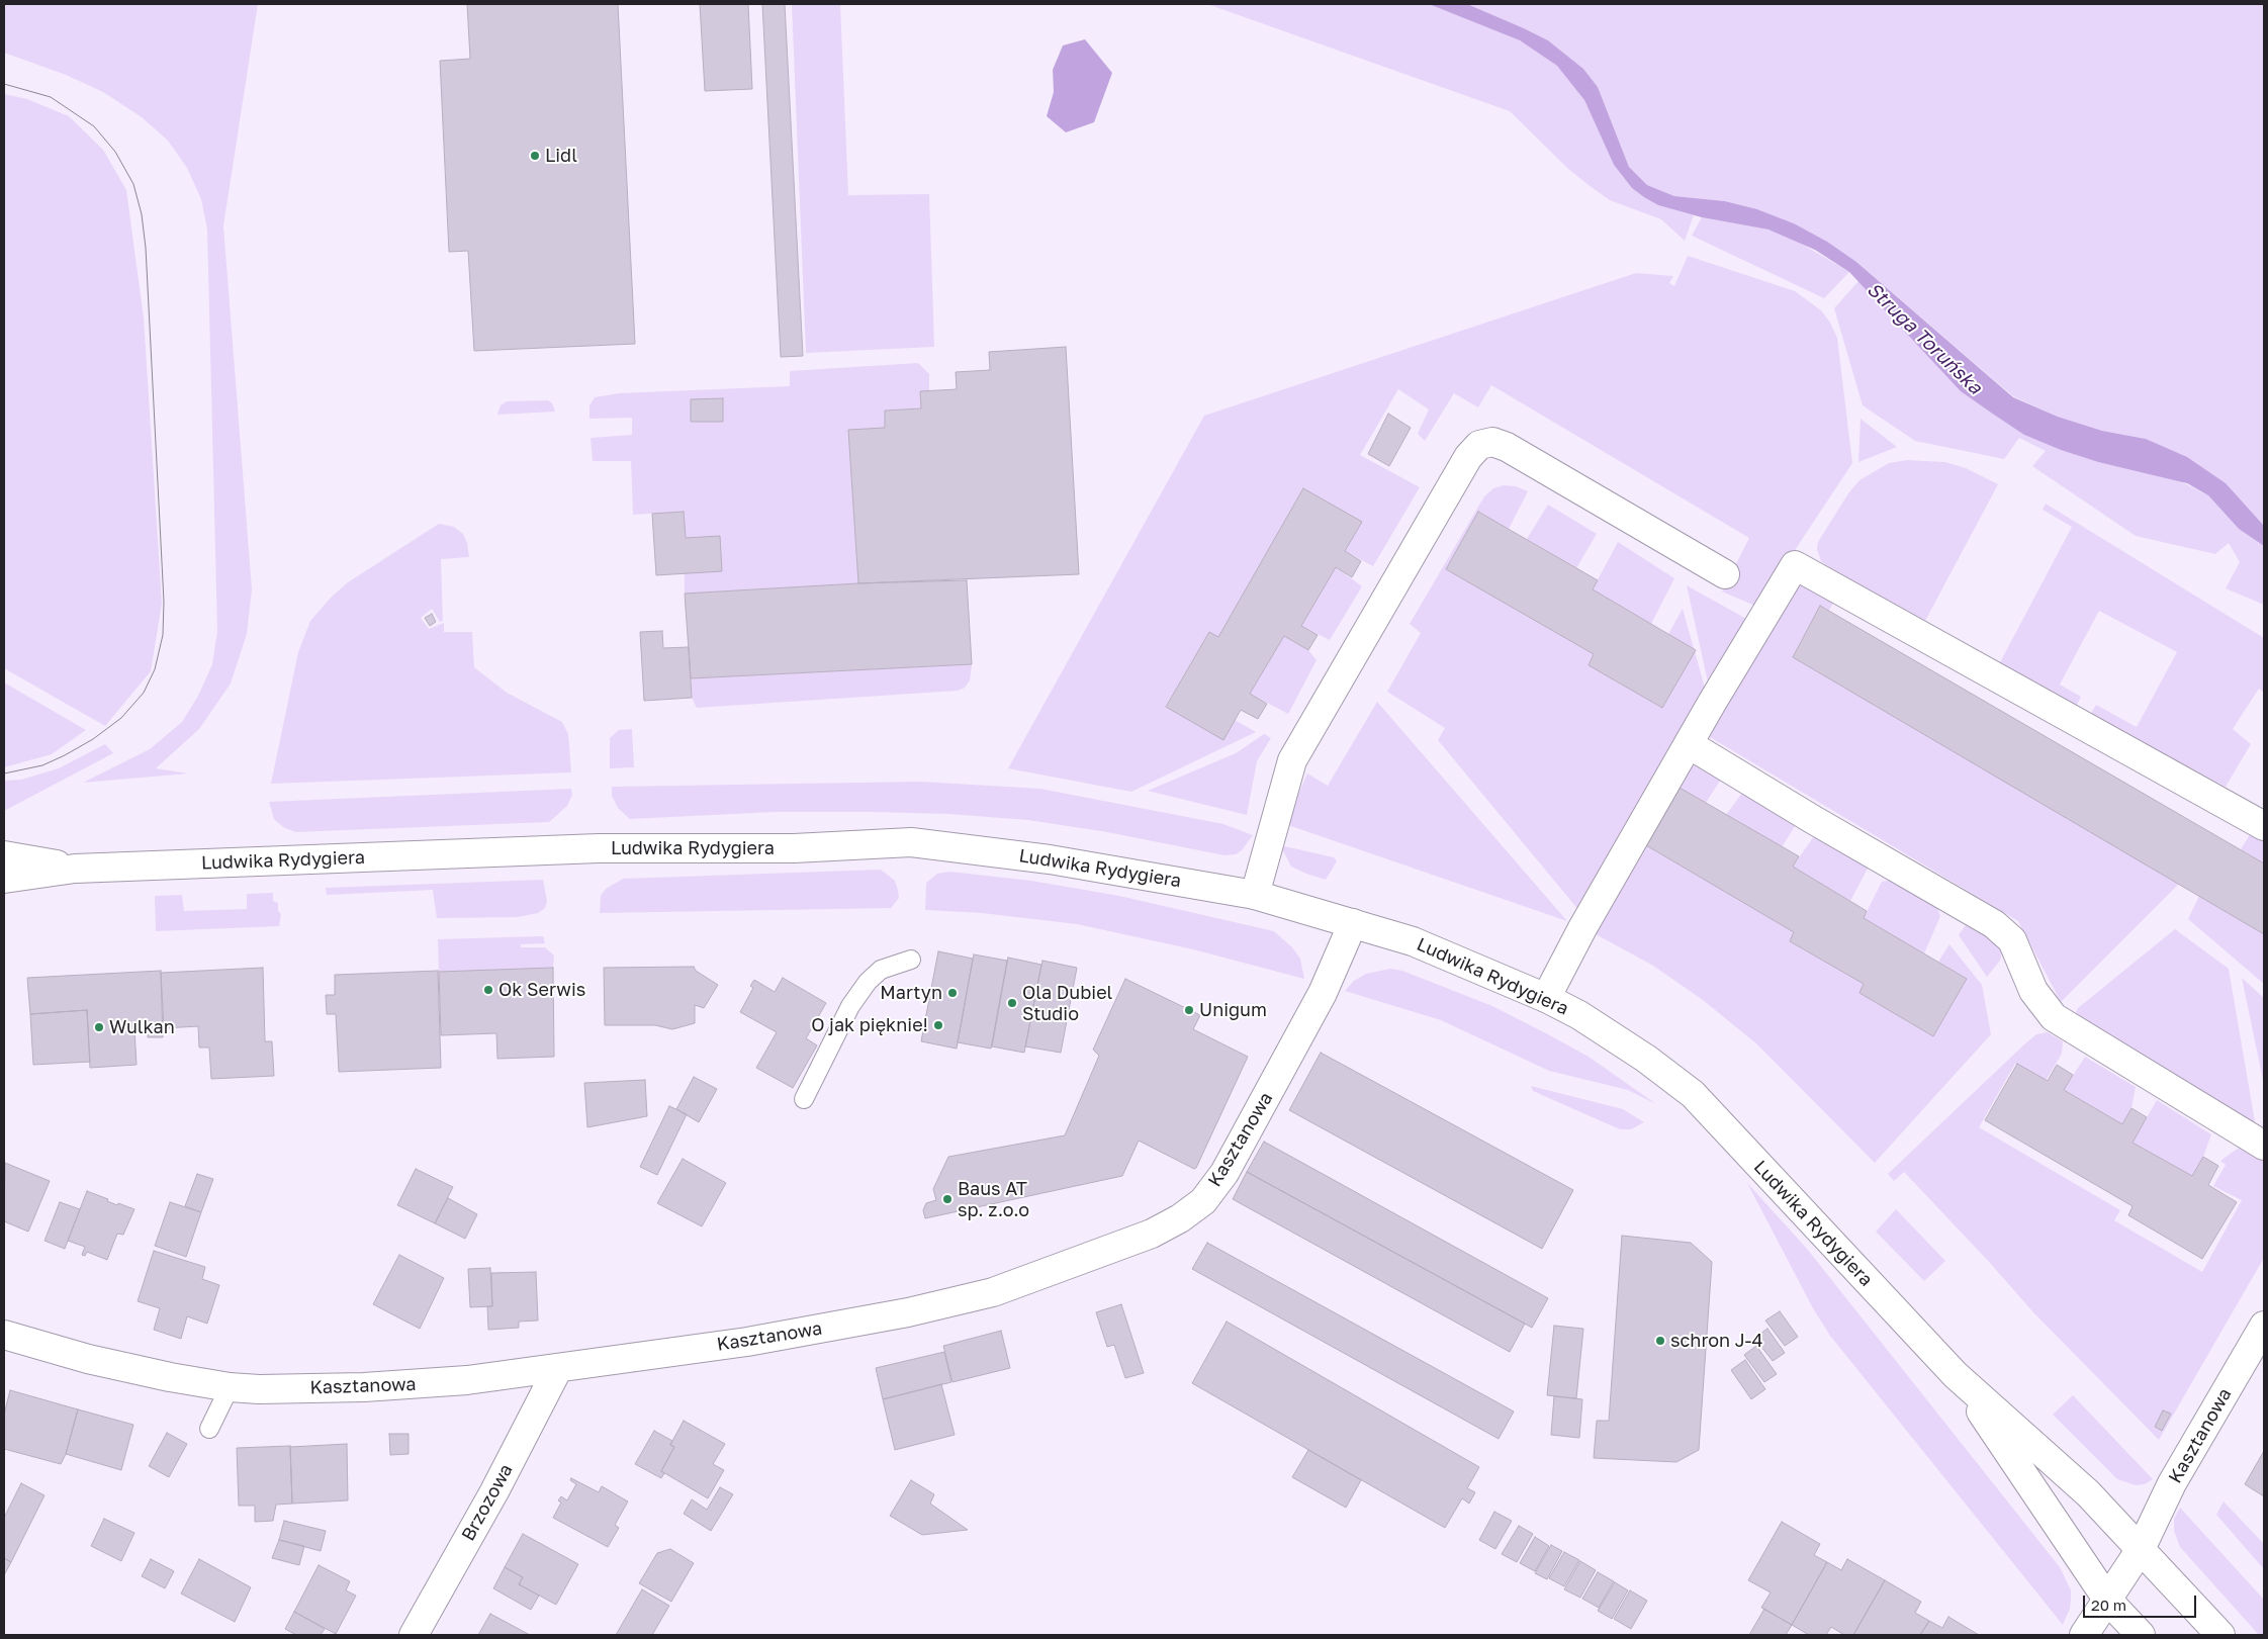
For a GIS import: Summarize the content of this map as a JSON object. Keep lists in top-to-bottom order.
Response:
{
  "streets": {
    "street": ["Ludwika Rydygiera", "Kasztanowa", "Brzozowa"]
  },
  "crossings": [
    ["Ludwika Rydygiera", "Kasztanowa"],
    ["Kasztanowa", "Brzozowa"]
  ],
  "water": ["Struga Toruńska"],
  "places": [
    "Lidl",
    "Ok Serwis",
    "Martyn",
    "Ola Dubiel Studio",
    "Unigum",
    "O jak pięknie!",
    "Wulkan",
    "Baus AT sp. z.o.o",
    "schron J-4"
  ],
  "scale_bar": "20 m"
}
